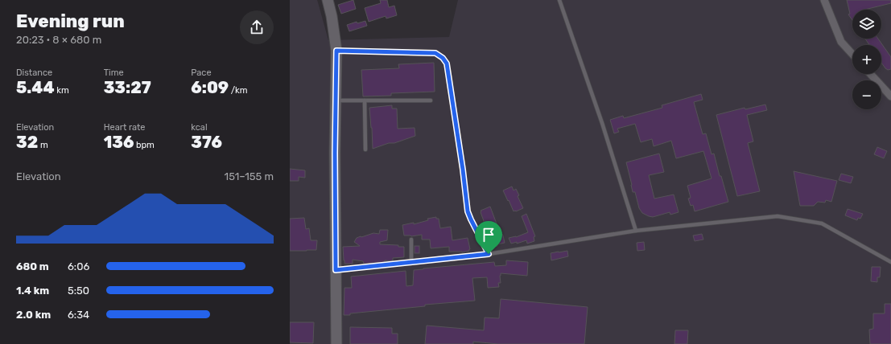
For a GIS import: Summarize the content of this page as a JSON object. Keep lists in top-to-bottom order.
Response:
{
  "page": {
    "heading": ["Evening run", "20:23 · 8 × 680 m"],
    "map_buttons": ["+", "−"],
    "stats": [
      ["Distance", "5.44 km"],
      ["Time", "33:27"],
      ["Pace", "6:09 /km"],
      ["Elevation", "32 m"],
      ["Heart rate", "136 bpm"],
      ["kcal", "376"]
    ],
    "chart": ["Elevation", "151–155 m"],
    "list": [
      {
        "name": "680 m",
        "note": "6:06"
      },
      {
        "name": "1.4 km",
        "note": "5:50"
      },
      {
        "name": "2.0 km",
        "note": "6:34"
      }
    ]
  }
}
